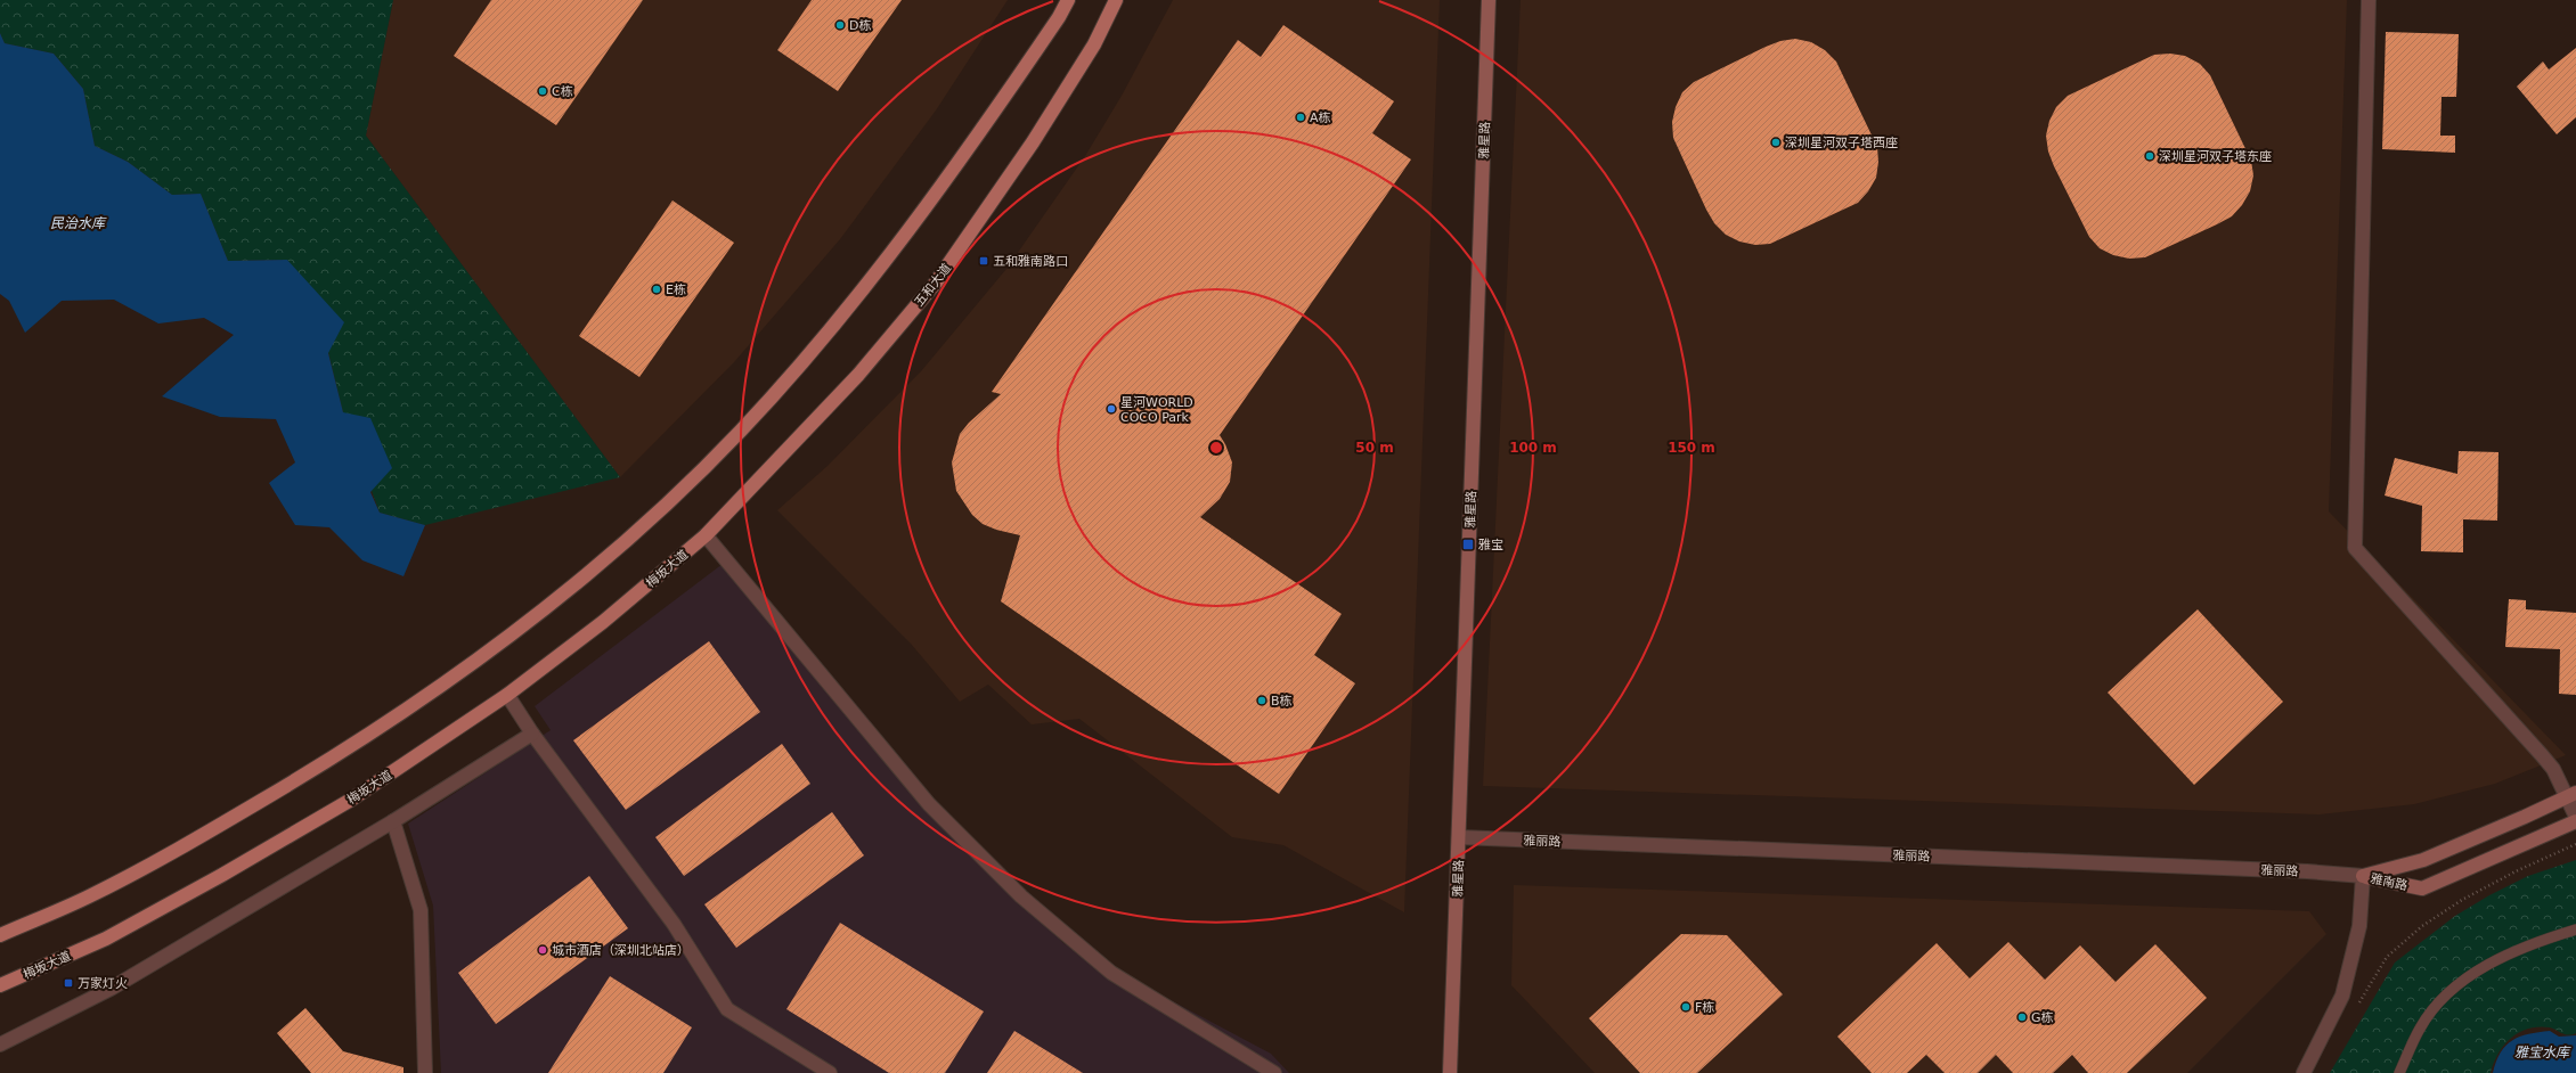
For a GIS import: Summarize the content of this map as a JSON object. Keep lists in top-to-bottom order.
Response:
{
  "streets": {
    "main road": ["五和大道", "梅坂大道"],
    "street": ["雅星路", "雅丽路", "雅南路"]
  },
  "crossings": [
    ["雅星路", "雅丽路"],
    ["五和大道", "梅坂大道"],
    ["雅丽路", "雅南路"]
  ],
  "water": ["民治水库", "雅宝水库"],
  "places": {
    "other": [
      "D栋",
      "C栋",
      "A栋",
      "深圳星河双子塔西座",
      "深圳星河双子塔东座",
      "E栋",
      "星河WORLD COCO Park",
      "B栋",
      "城市酒店（深圳北站店）",
      "F栋",
      "G栋"
    ],
    "transit": ["五和雅南路口", "雅宝", "万家灯火"]
  },
  "rings": ["50 m", "100 m", "150 m"]
}
